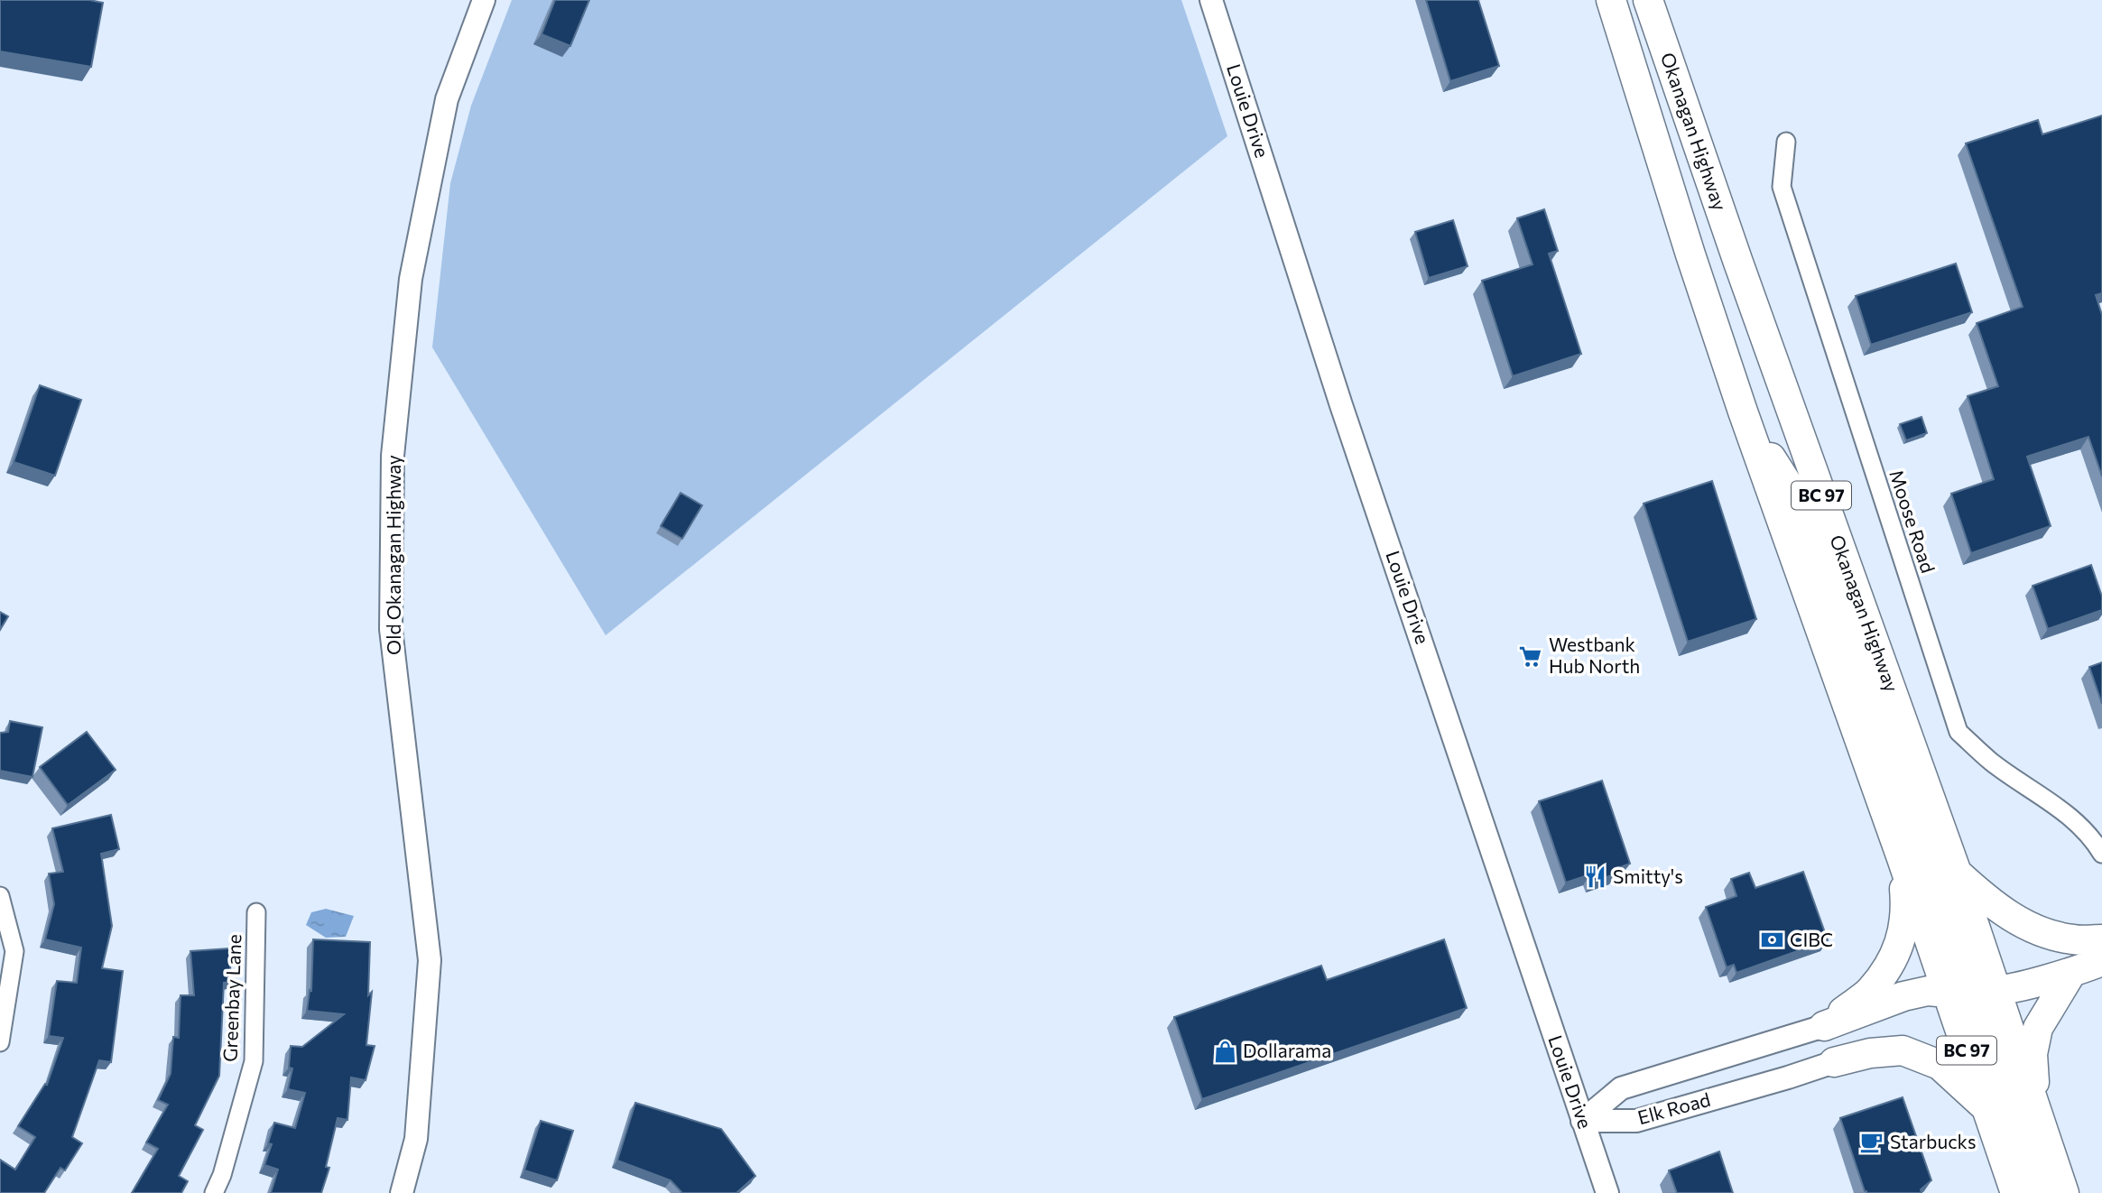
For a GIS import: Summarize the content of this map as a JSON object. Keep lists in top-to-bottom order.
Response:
{
  "streets": {
    "highway": ["Okanagan Highway", "BC 97"],
    "street": [
      "Louie Drive",
      "Moose Road",
      "Old Okanagan Highway",
      "Greenbay Lane",
      "Elk Road"
    ]
  },
  "crossings": [
    ["Louie Drive", "Elk Road"]
  ],
  "places": {
    "supermarket": ["Westbank Hub North"],
    "restaurant": ["Smitty's"],
    "bank": ["CIBC"],
    "shop": ["Dollarama"],
    "cafe": ["Starbucks"]
  }
}
